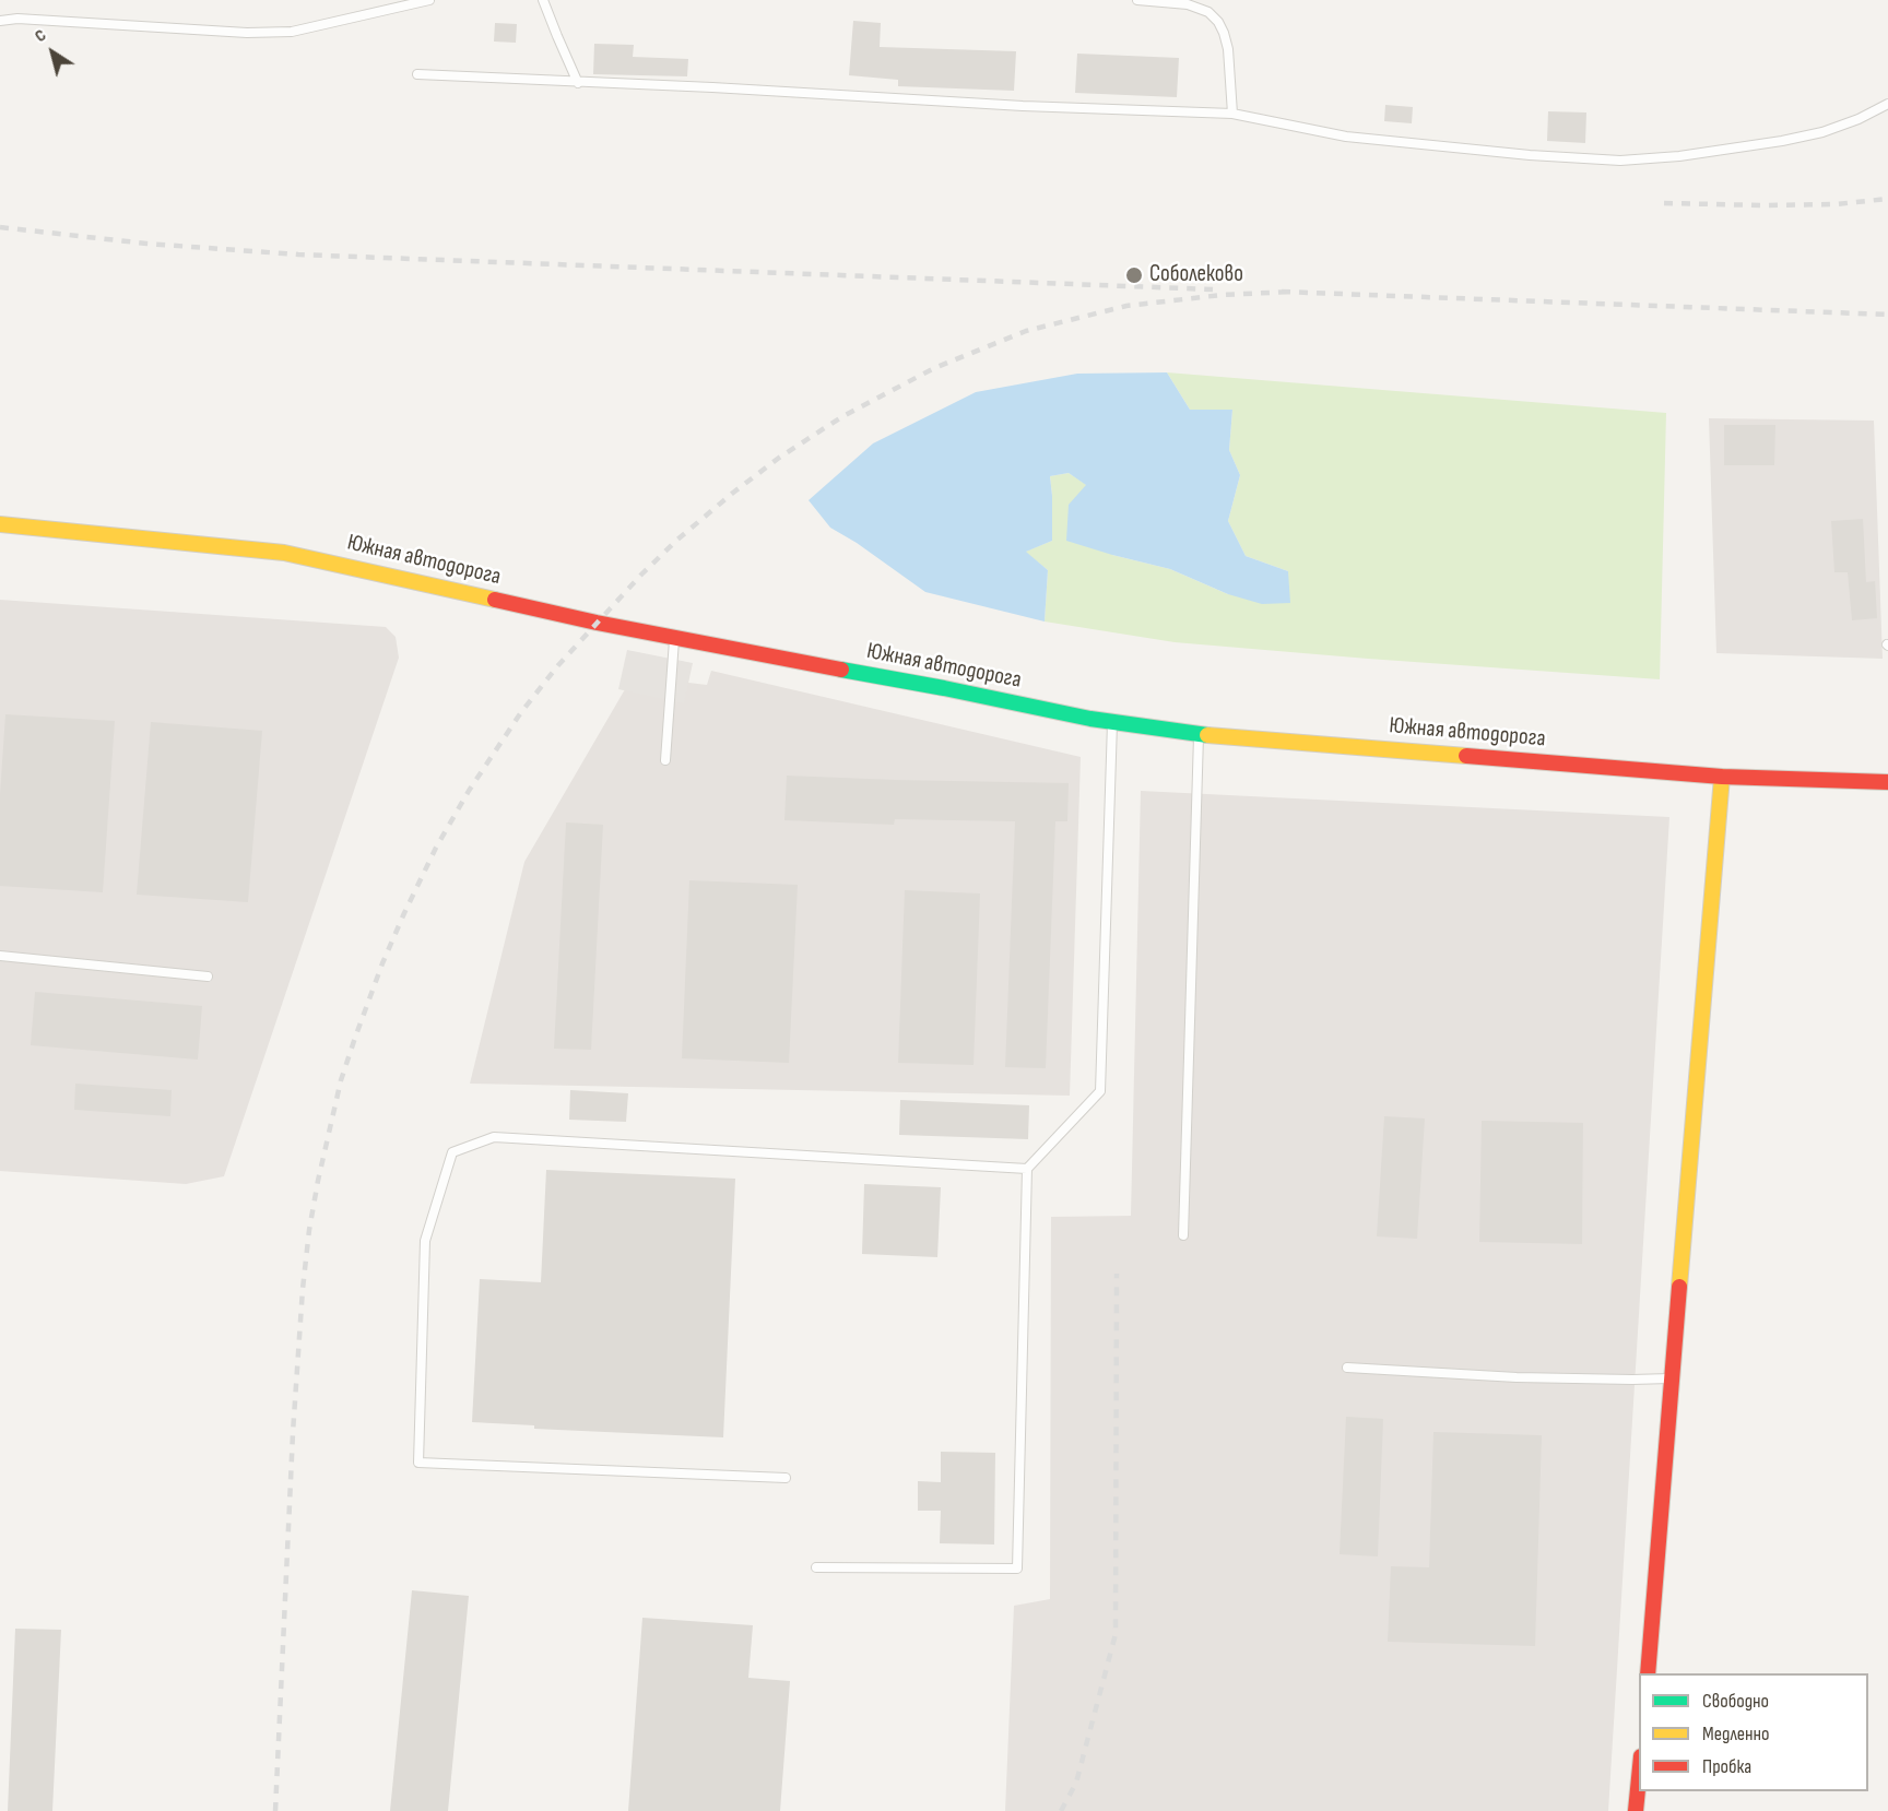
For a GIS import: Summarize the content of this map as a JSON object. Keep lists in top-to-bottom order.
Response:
{
  "streets": {
    "main road": ["Южная автодорога"]
  },
  "places": ["Соболеково"],
  "legend": ["Свободно", "Медленно", "Пробка"],
  "north": "top left"
}
